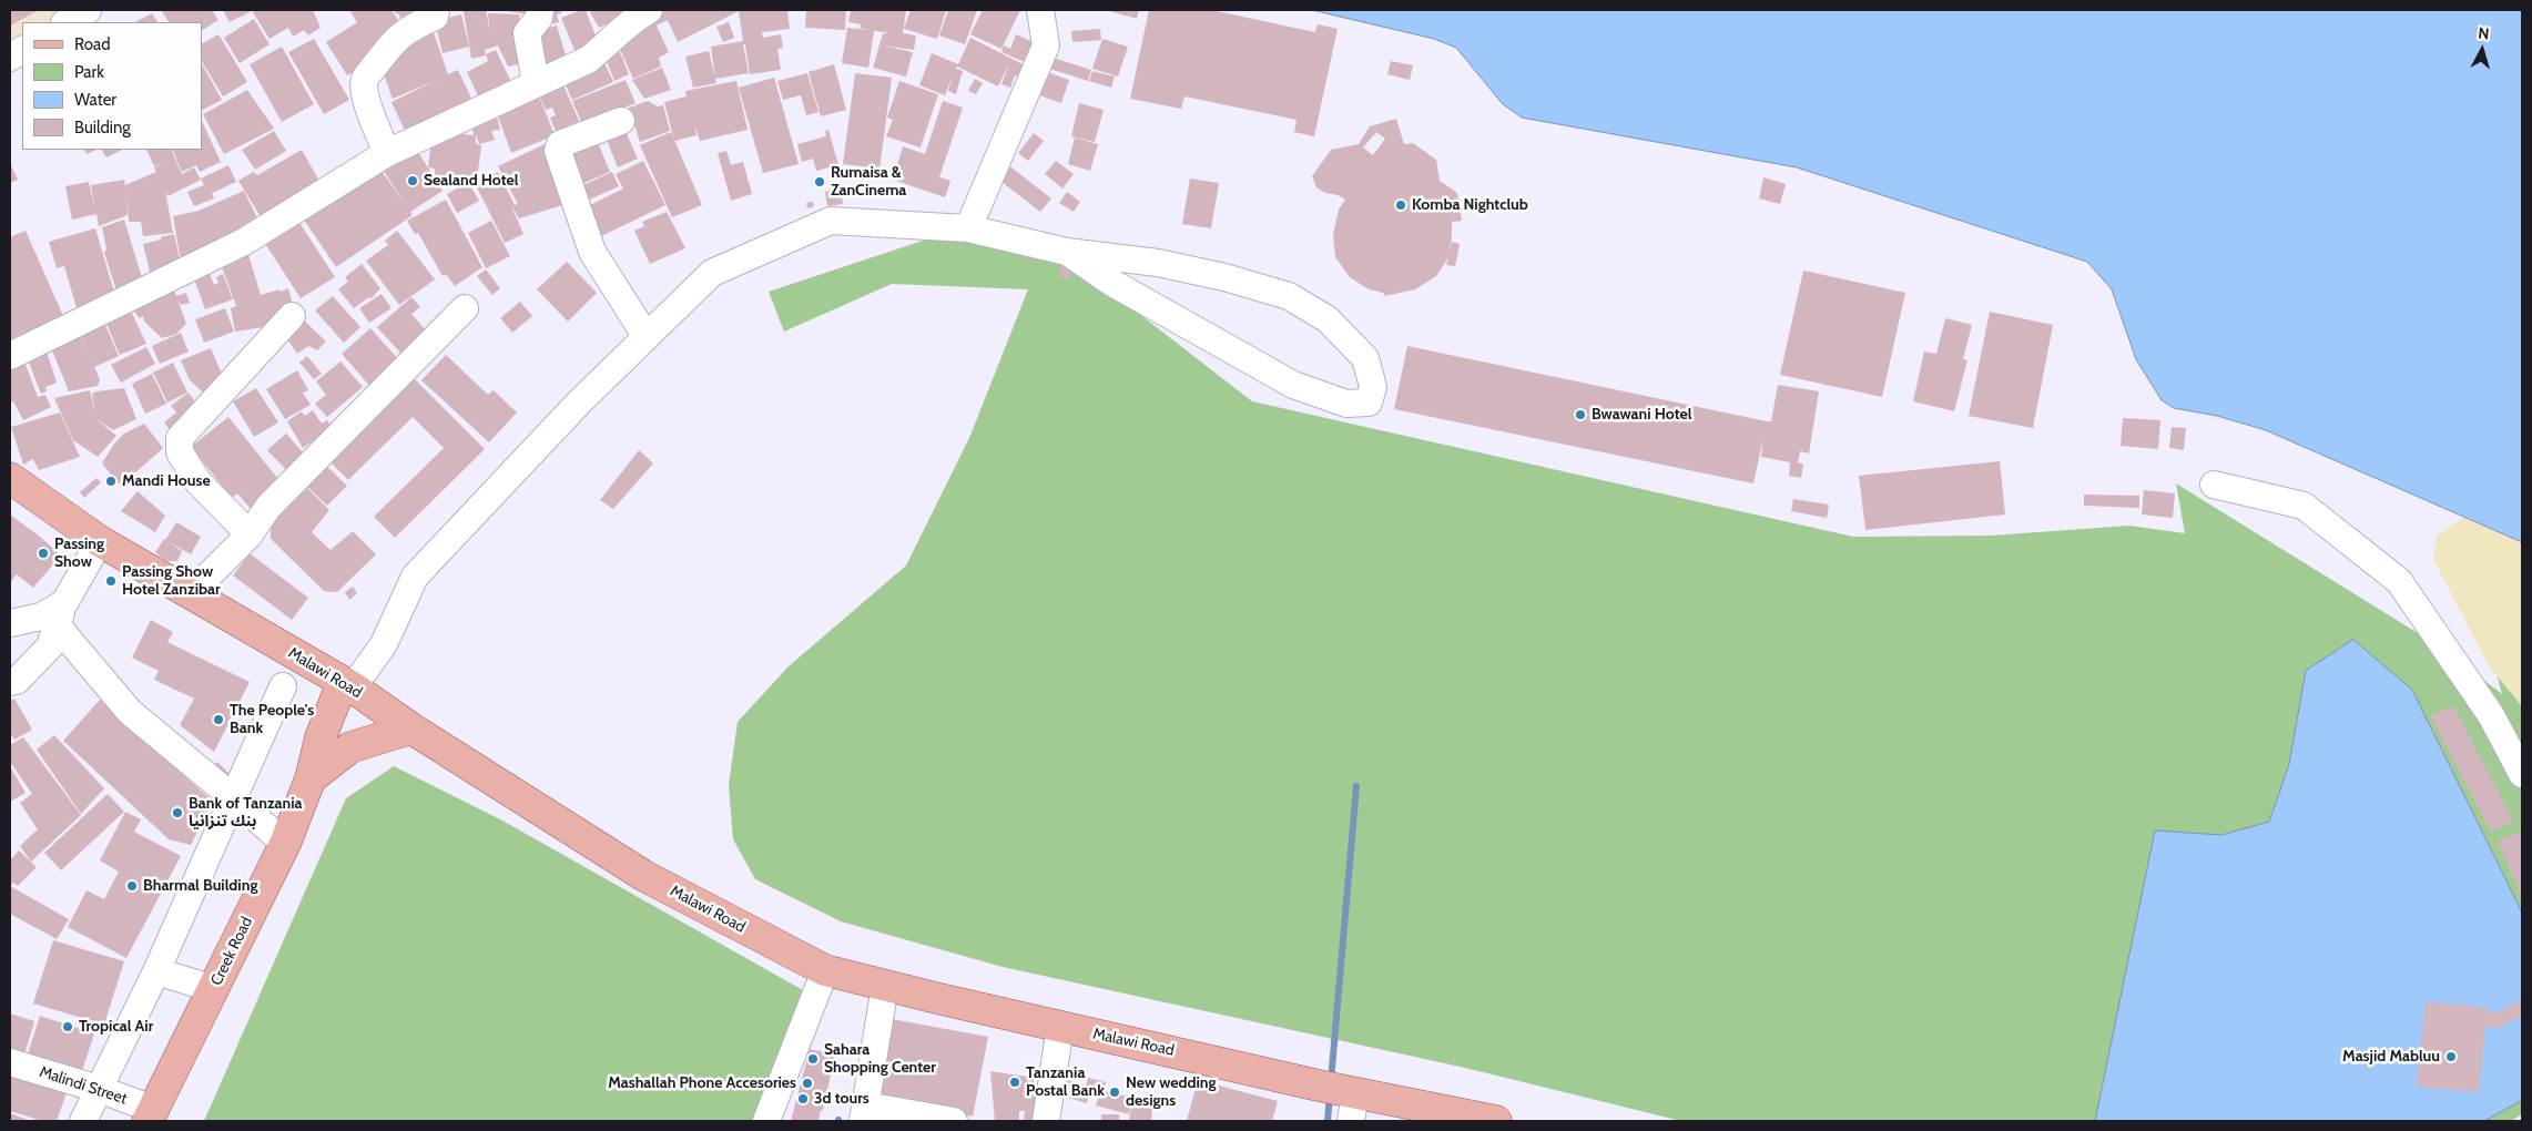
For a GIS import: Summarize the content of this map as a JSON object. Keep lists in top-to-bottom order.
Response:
{
  "streets": {
    "main road": ["Malawi Road", "Creek Road"],
    "street": ["Malindi Street"]
  },
  "crossings": [
    ["Malawi Road", "Creek Road"],
    ["Creek Road", "Malindi Street"]
  ],
  "places": [
    "Sealand Hotel",
    "Rumaisa & ZanCinema",
    "Komba Nightclub",
    "Bwawani Hotel",
    "Mandi House",
    "Passing Show",
    "Passing Show Hotel Zanzibar",
    "The People's Bank",
    "Bank of Tanzania بنك تنزانيا",
    "Bharmal Building",
    "Tropical Air",
    "Masjid Mabluu",
    "Sahara Shopping Center",
    "Tanzania Postal Bank",
    "Mashallah Phone Accesories",
    "New wedding designs",
    "3d tours"
  ],
  "legend": [
    "Road",
    "Park",
    "Water",
    "Building"
  ],
  "north": "top"
}
